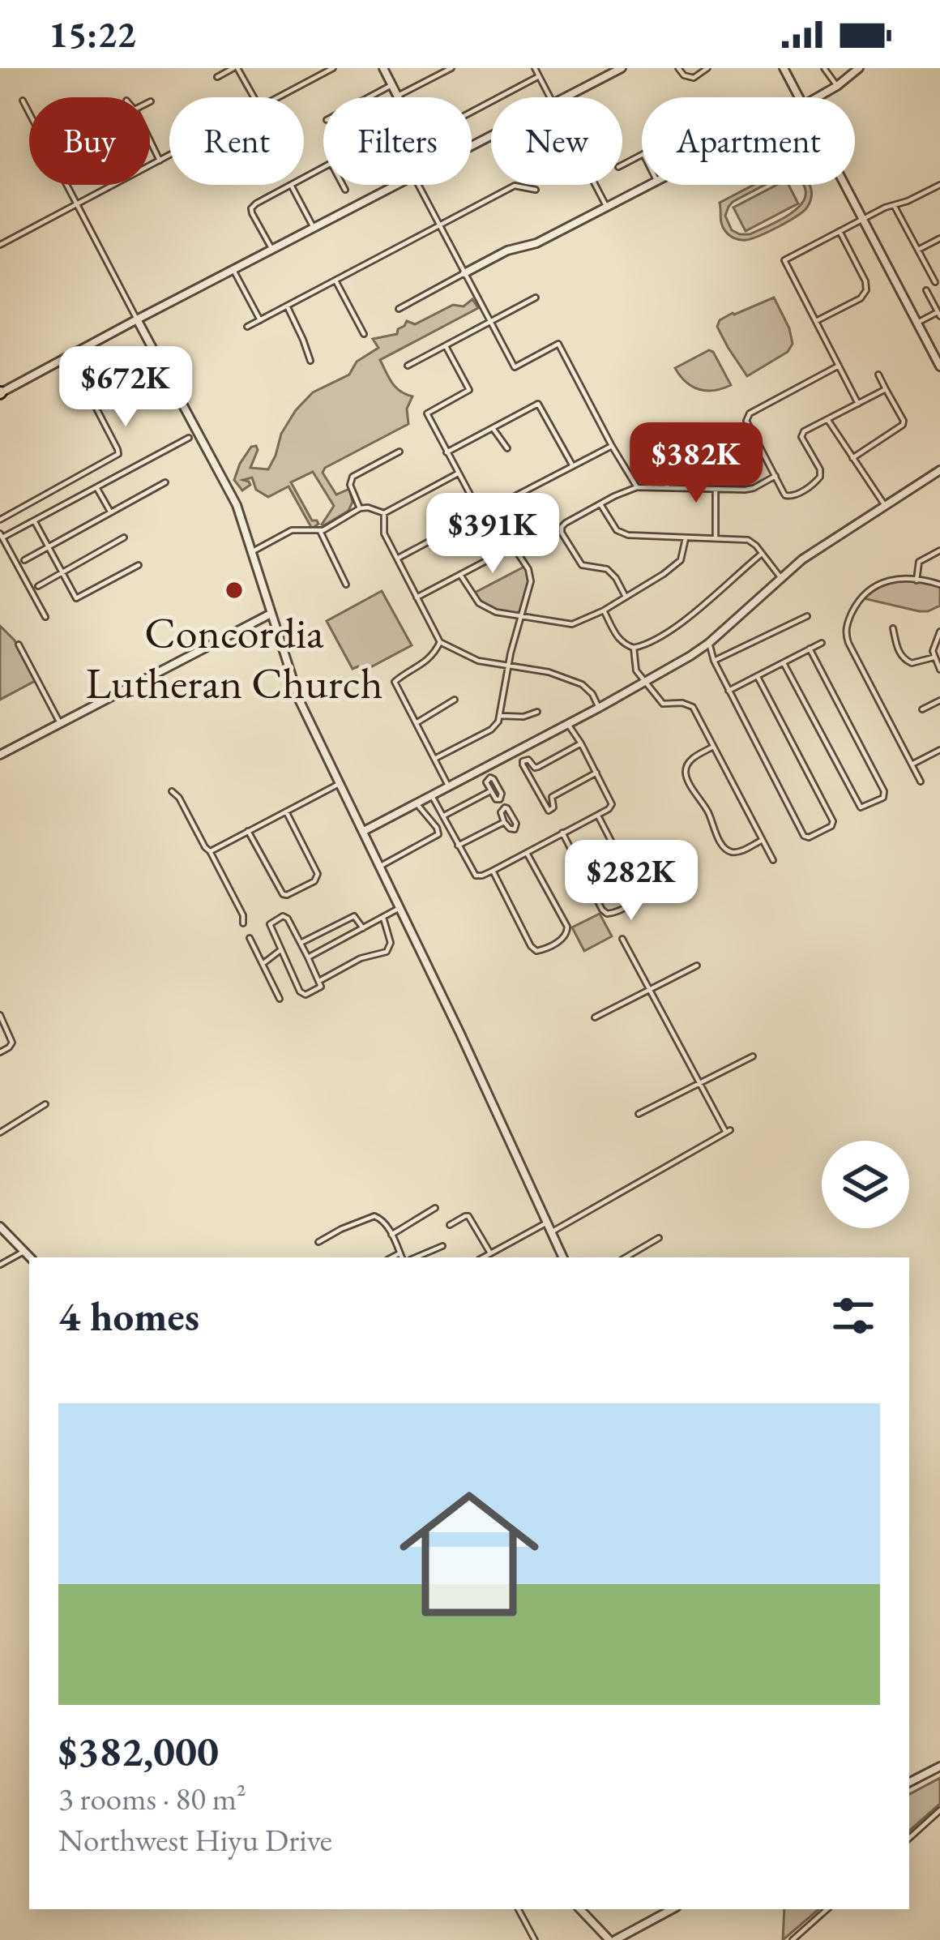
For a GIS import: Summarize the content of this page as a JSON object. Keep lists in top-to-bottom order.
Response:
{
  "places": ["Concordia Lutheran Church"],
  "page": {
    "status": "15:22",
    "chip": [
      "Buy",
      "Rent",
      "Filters",
      "New",
      "Apartment"
    ],
    "price": [
      "$672K",
      "$382K",
      "$391K",
      "$282K"
    ],
    "heading": "4 homes",
    "list": [
      {
        "name": "$382,000",
        "note": "3 rooms · 80 m² · Northwest Hiyu Drive"
      }
    ]
  }
}
